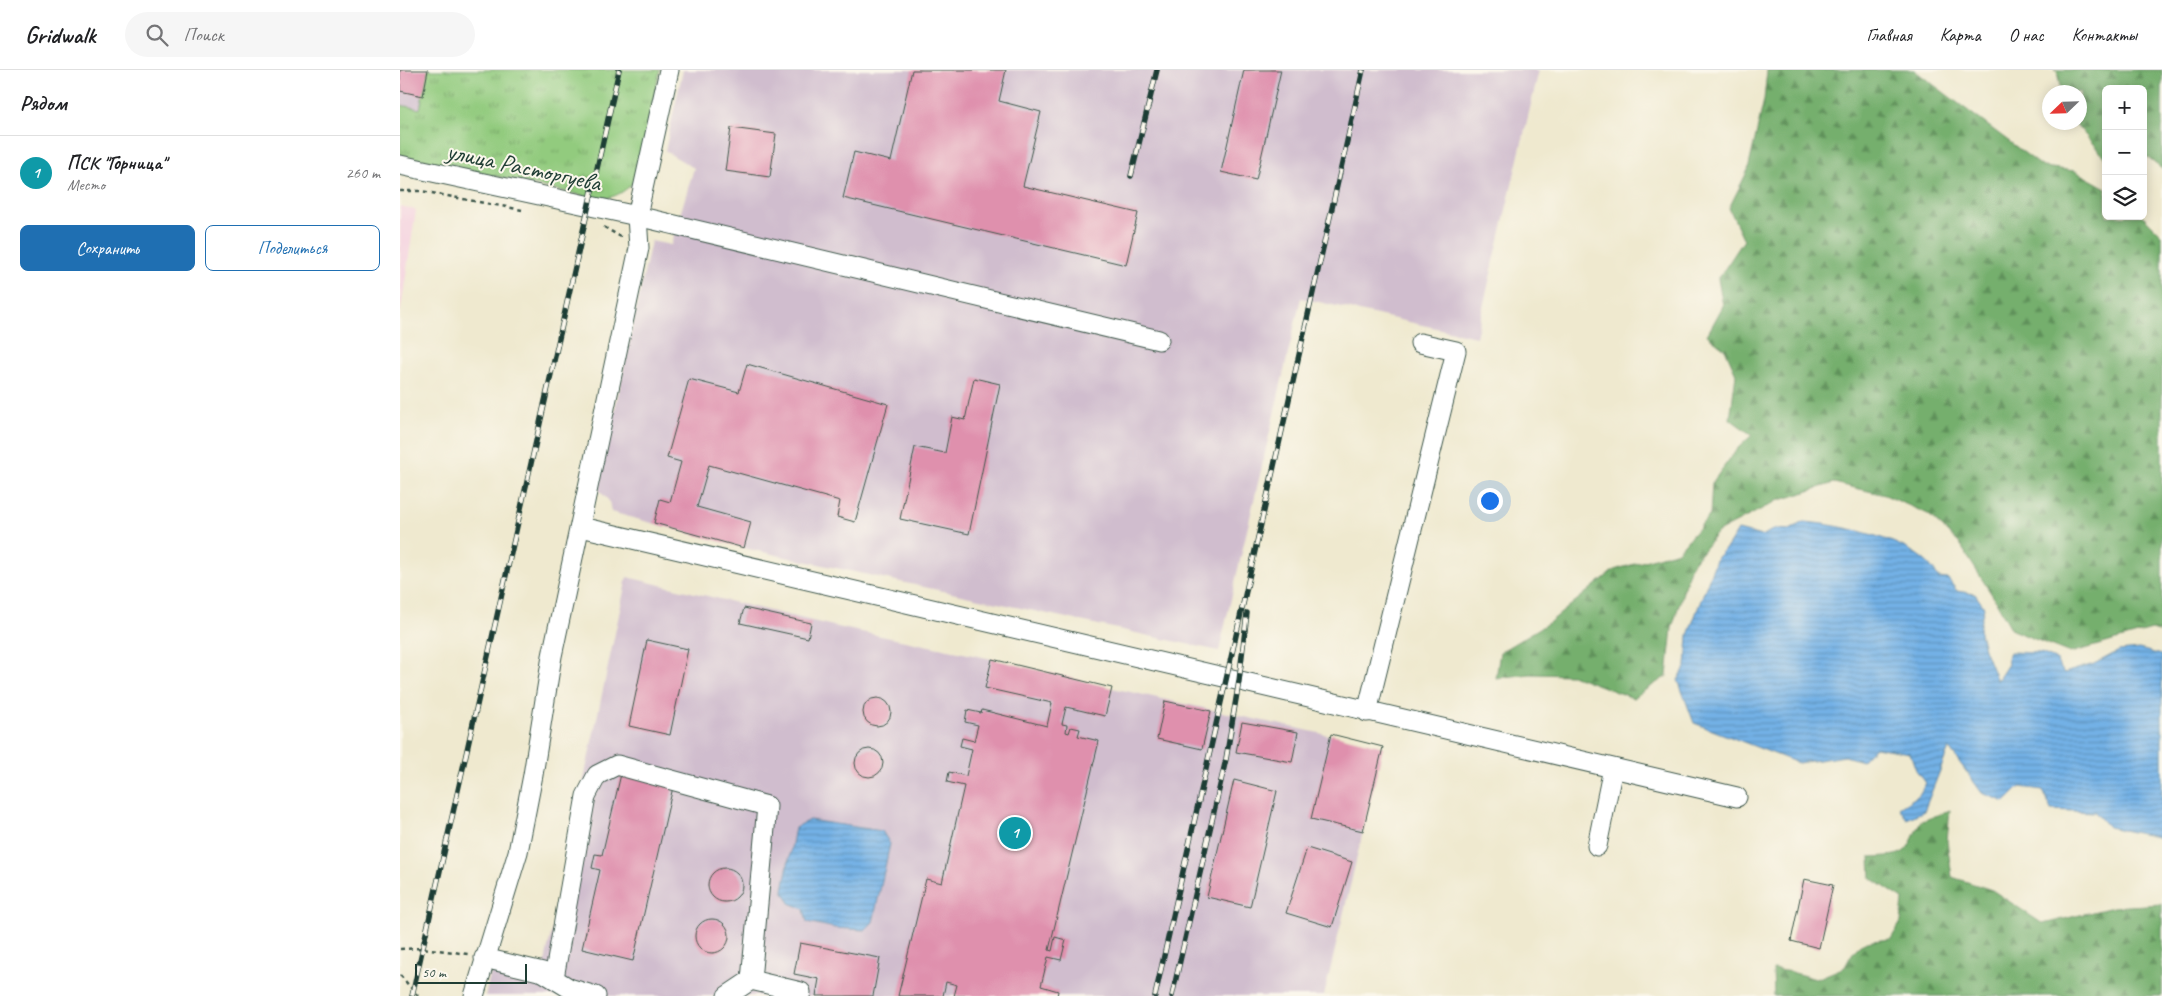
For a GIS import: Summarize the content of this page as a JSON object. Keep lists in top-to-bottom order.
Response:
{
  "streets": {
    "street": ["улица Расторгуева"]
  },
  "scale_bar": "50 m",
  "north": "bottom left",
  "page": {
    "header": "Gridwalk",
    "search": "Поиск",
    "nav": [
      "Главная",
      "Карта",
      "О нас",
      "Контакты"
    ],
    "heading": "Рядом",
    "map_buttons": ["+", "−"],
    "list": [
      {
        "mark": "1",
        "name": "ПСК \"Горница\"",
        "note": "Место",
        "value": "260 m"
      }
    ],
    "buttons": ["Сохранить", "Поделиться"],
    "pins": "1",
    "scale": "50 m"
  }
}
